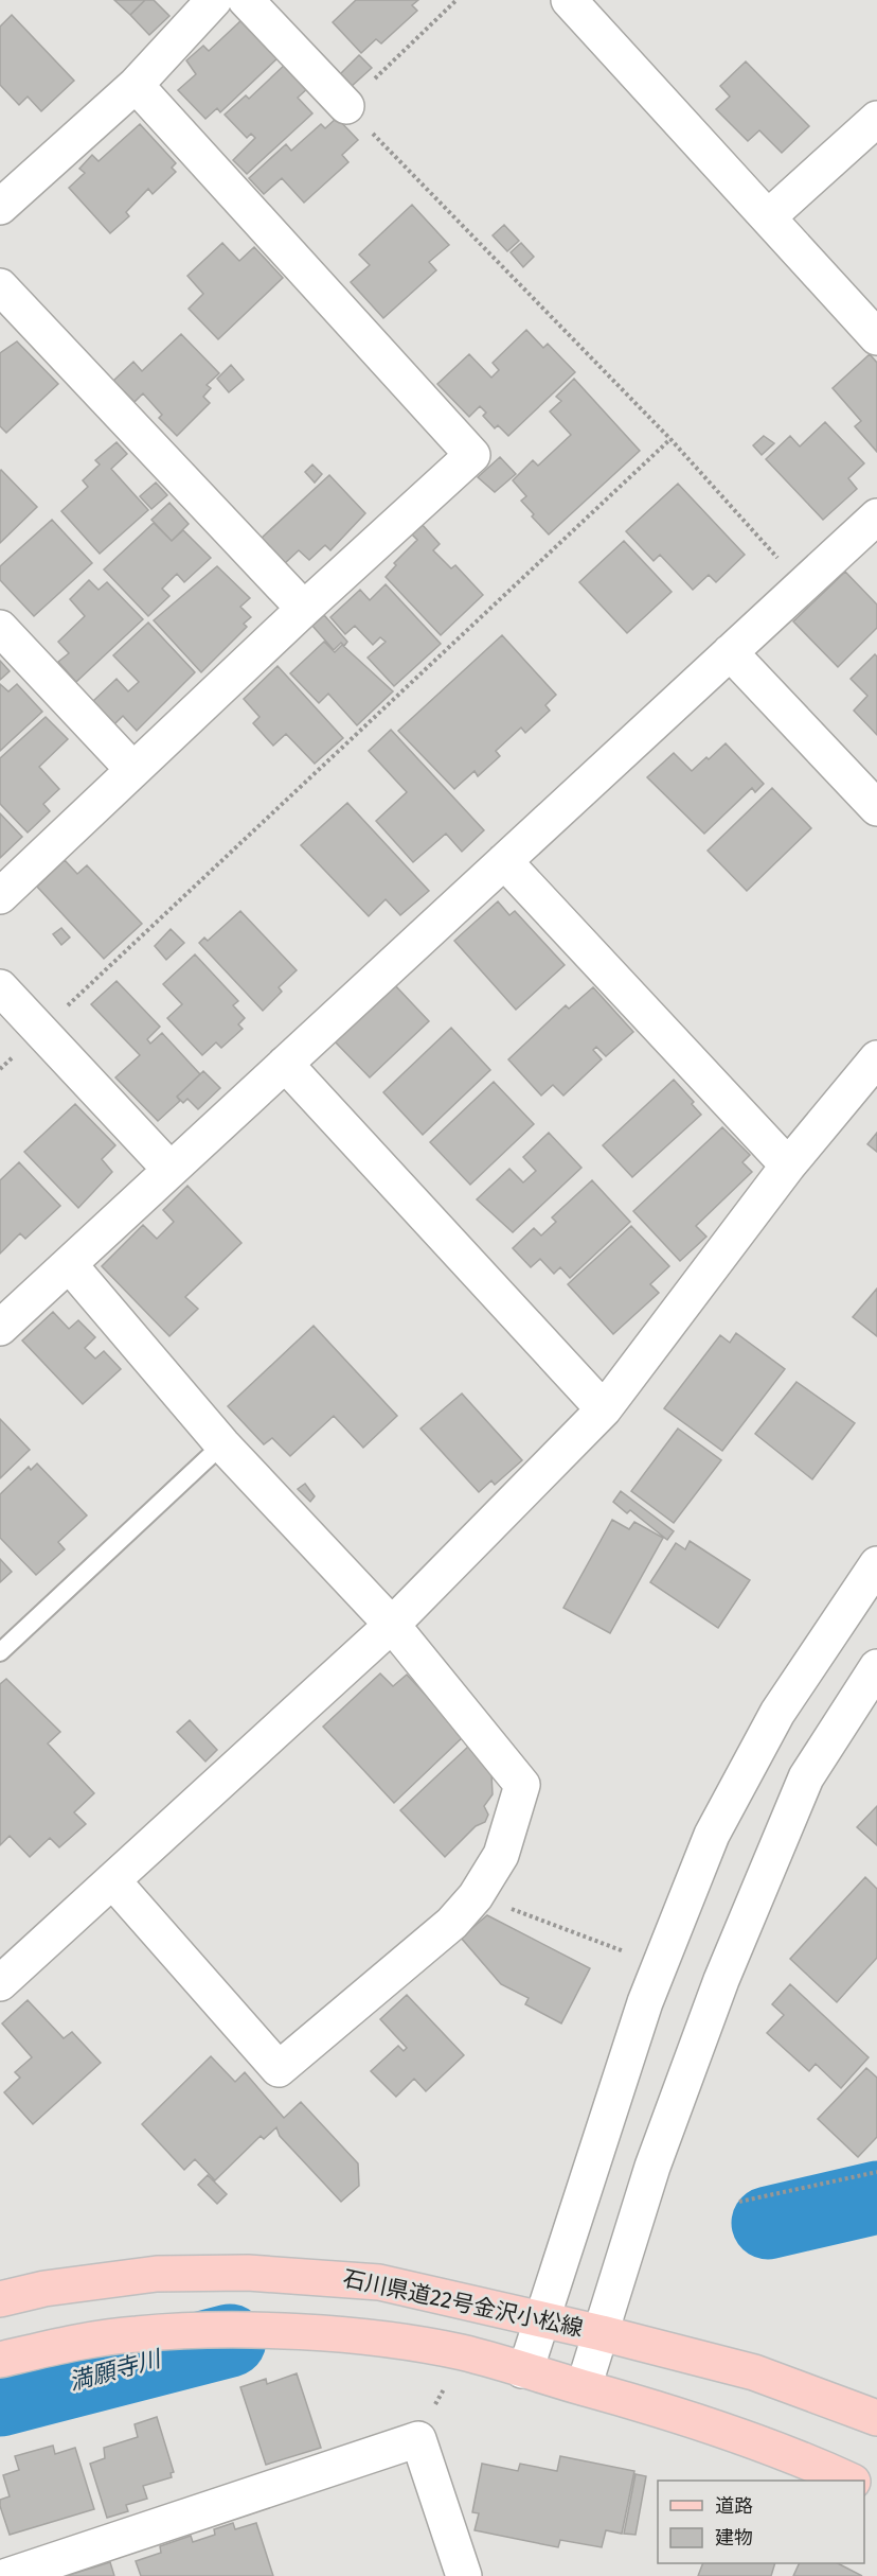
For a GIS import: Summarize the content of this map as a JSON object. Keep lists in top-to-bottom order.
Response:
{
  "streets": {
    "main road": ["石川県道22号金沢小松線"]
  },
  "water": ["満願寺川"],
  "legend": ["道路", "建物"]
}
